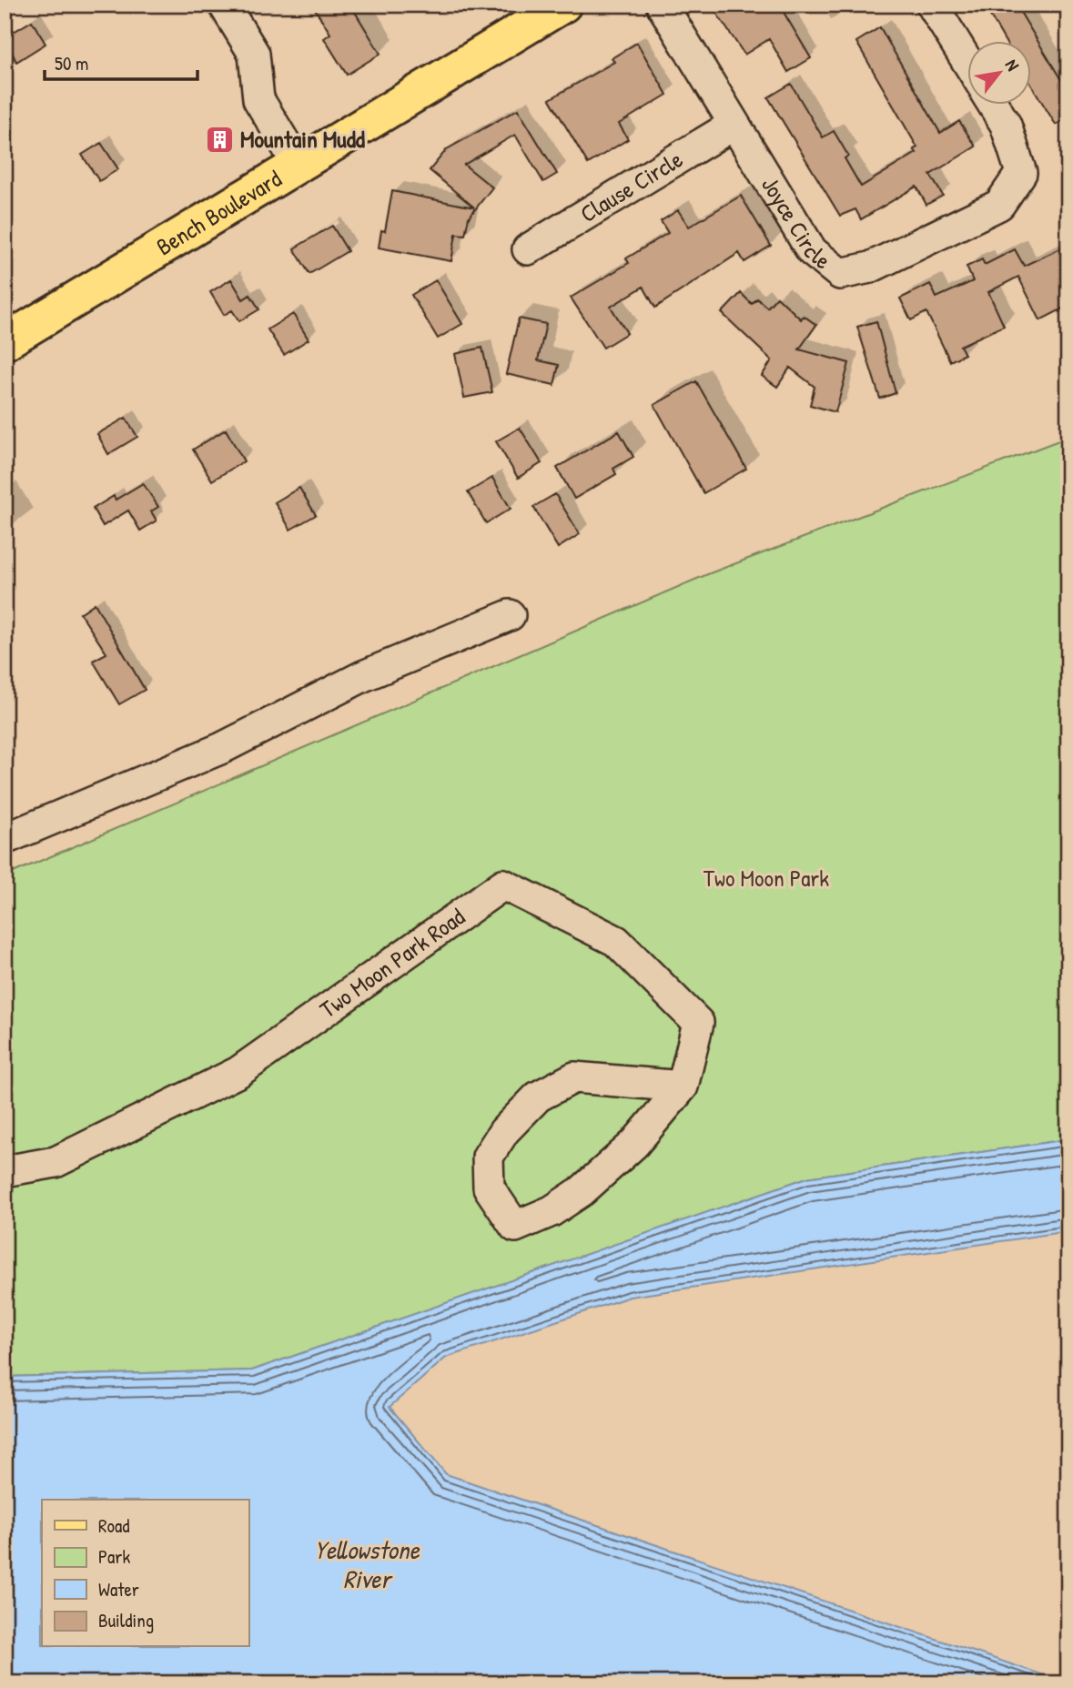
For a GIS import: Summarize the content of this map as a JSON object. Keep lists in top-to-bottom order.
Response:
{
  "streets": {
    "main road": ["Bench Boulevard"],
    "street": ["Clause Circle", "Joyce Circle", "Two Moon Park Road"]
  },
  "crossings": [
    ["Clause Circle", "Joyce Circle"]
  ],
  "water": ["Yellowstone River"],
  "parks": ["Two Moon Park"],
  "places": {
    "building": ["Mountain Mudd"]
  },
  "legend": [
    "Road",
    "Park",
    "Water",
    "Building"
  ],
  "scale_bar": "50 m",
  "north": "top right"
}
